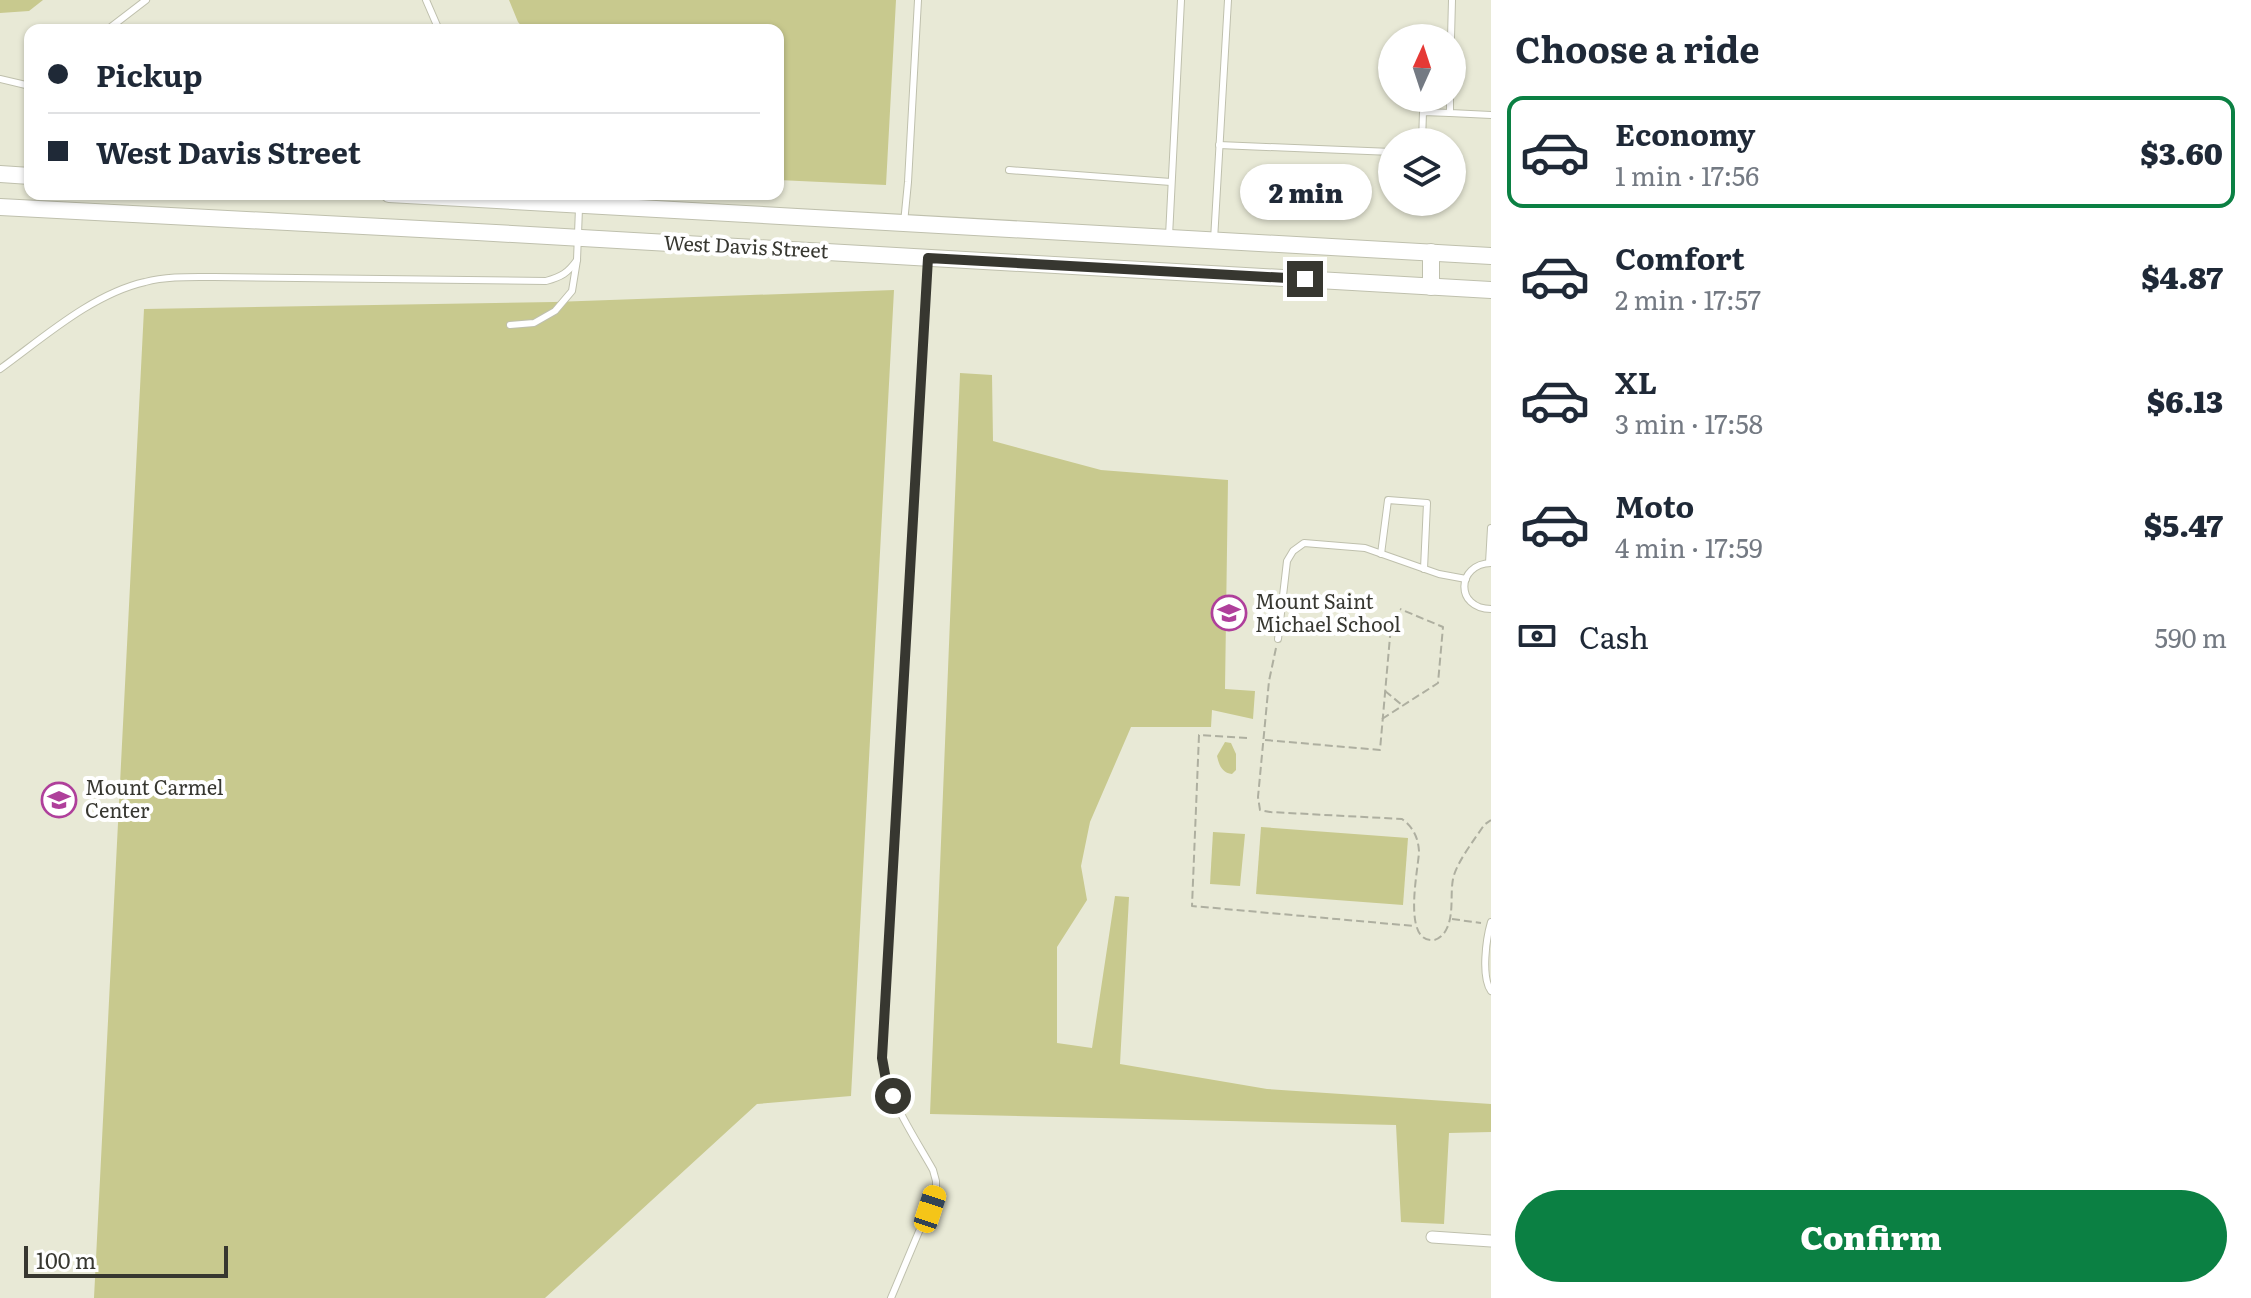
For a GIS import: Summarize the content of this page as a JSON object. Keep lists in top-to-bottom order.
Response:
{
  "streets": {
    "main road": ["West Davis Street"]
  },
  "places": {
    "school or university": ["Mount Saint Michael School", "Mount Carmel Center"]
  },
  "scale_bar": "100 m",
  "north": "top",
  "page": {
    "heading": "Choose a ride",
    "banner": ["Pickup", "West Davis Street"],
    "list": [
      {
        "name": "Economy",
        "note": "1 min · 17:56",
        "value": "$3.60"
      },
      {
        "name": "Comfort",
        "note": "2 min · 17:57",
        "value": "$4.87"
      },
      {
        "name": "XL",
        "note": "3 min · 17:58",
        "value": "$6.13"
      },
      {
        "name": "Moto",
        "note": "4 min · 17:59",
        "value": "$5.47"
      }
    ],
    "bubble": "2 min",
    "pay": ["Cash", "590 m"],
    "buttons": "Confirm",
    "scale": "100 m"
  }
}
